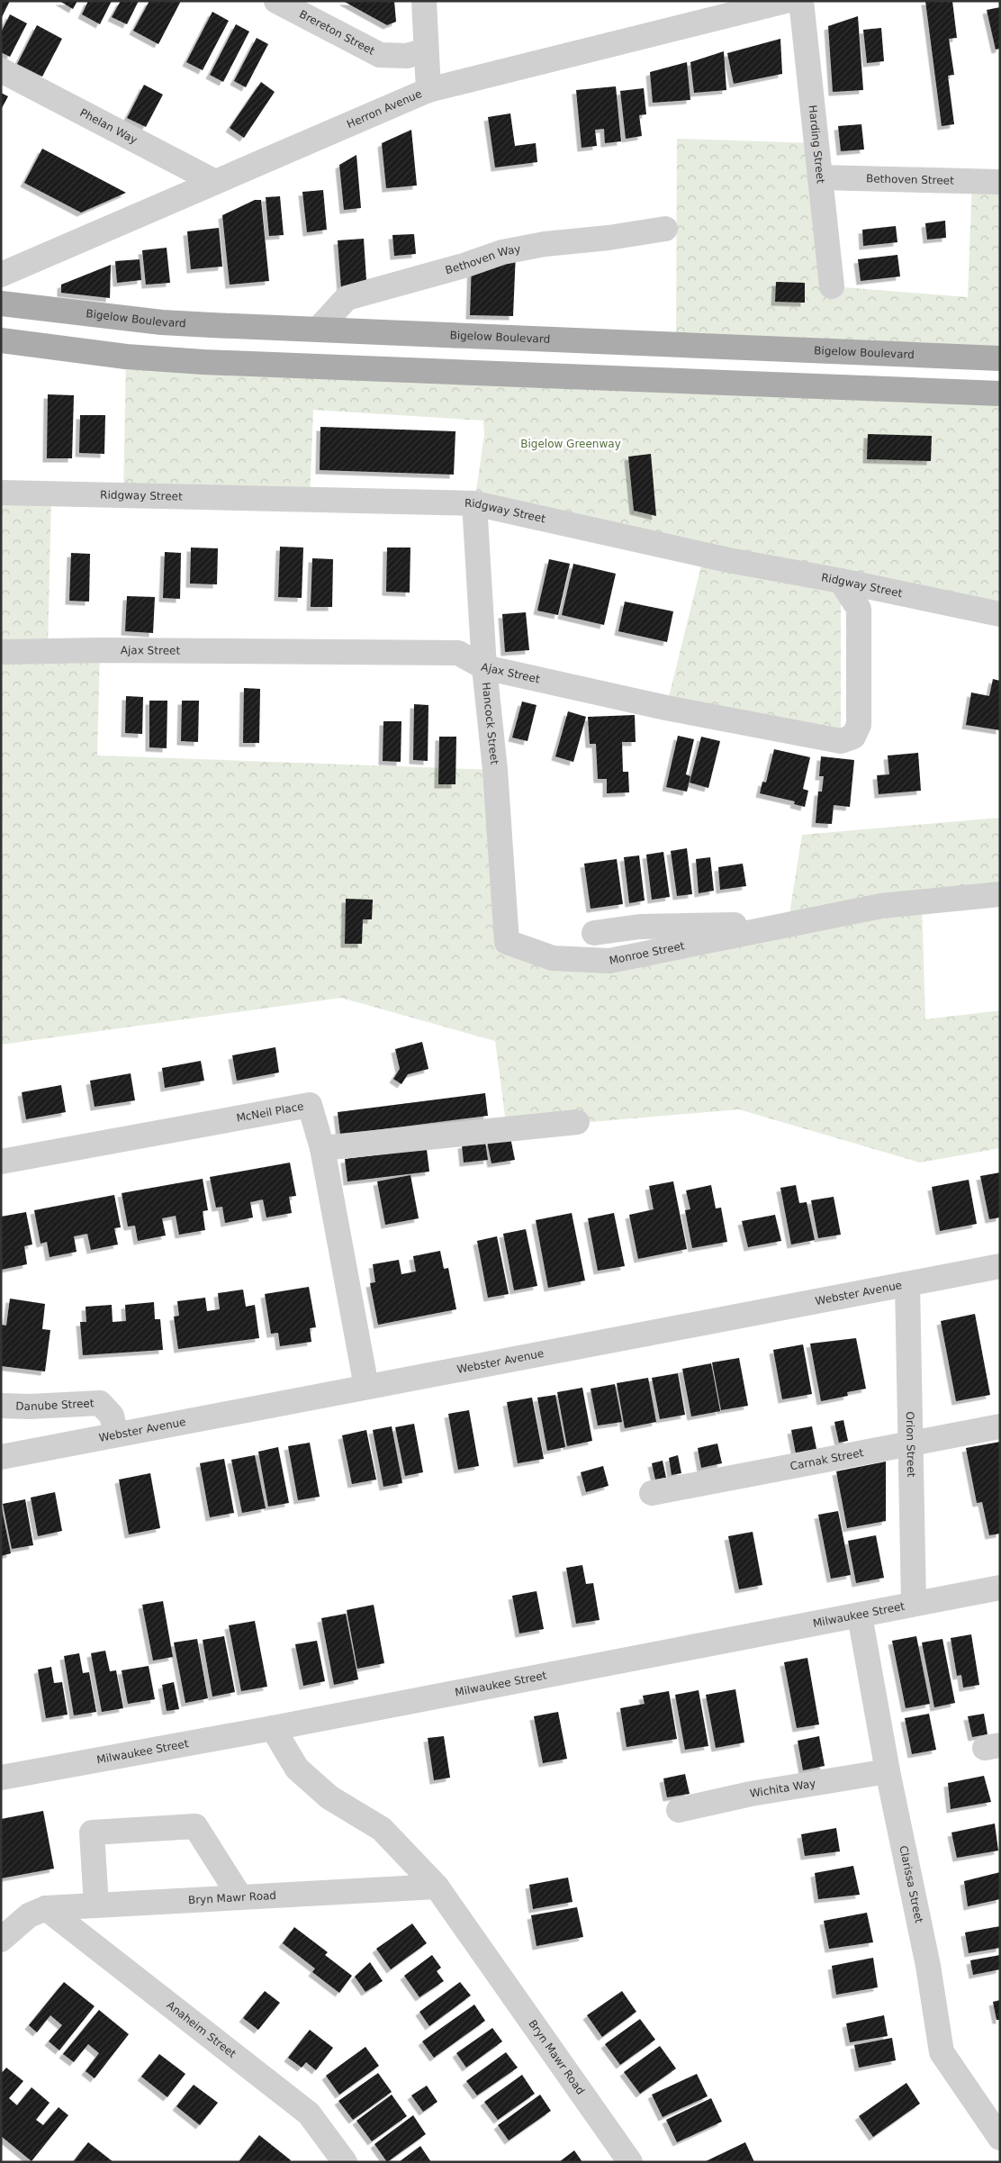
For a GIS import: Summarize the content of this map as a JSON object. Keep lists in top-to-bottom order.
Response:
{
  "streets": {
    "main road": ["Bigelow Boulevard"],
    "street": [
      "Brereton Street",
      "Herron Avenue",
      "Phelan Way",
      "Harding Street",
      "Bethoven Street",
      "Bethoven Way",
      "Ridgway Street",
      "Ajax Street",
      "Hancock Street",
      "Monroe Street",
      "McNeil Place",
      "Webster Avenue",
      "Danube Street",
      "Orion Street",
      "Carnak Street",
      "Milwaukee Street",
      "Wichita Way",
      "Clarissa Street",
      "Bryn Mawr Road",
      "Anaheim Street"
    ]
  },
  "crossings": [
    ["Herron Avenue", "Phelan Way"],
    ["Harding Street", "Bethoven Street"],
    ["Bethoven Way", "Bigelow Boulevard"],
    ["Ridgway Street", "Ajax Street"],
    ["Ridgway Street", "Hancock Street"],
    ["Ajax Street", "Hancock Street"],
    ["Hancock Street", "Monroe Street"],
    ["McNeil Place", "Webster Avenue"],
    ["Webster Avenue", "Danube Street"],
    ["Webster Avenue", "Orion Street"],
    ["Orion Street", "Carnak Street"],
    ["Orion Street", "Milwaukee Street"],
    ["Milwaukee Street", "Clarissa Street"],
    ["Milwaukee Street", "Bryn Mawr Road"],
    ["Wichita Way", "Clarissa Street"],
    ["Bryn Mawr Road", "Anaheim Street"]
  ],
  "parks": ["Bigelow Greenway"]
}
